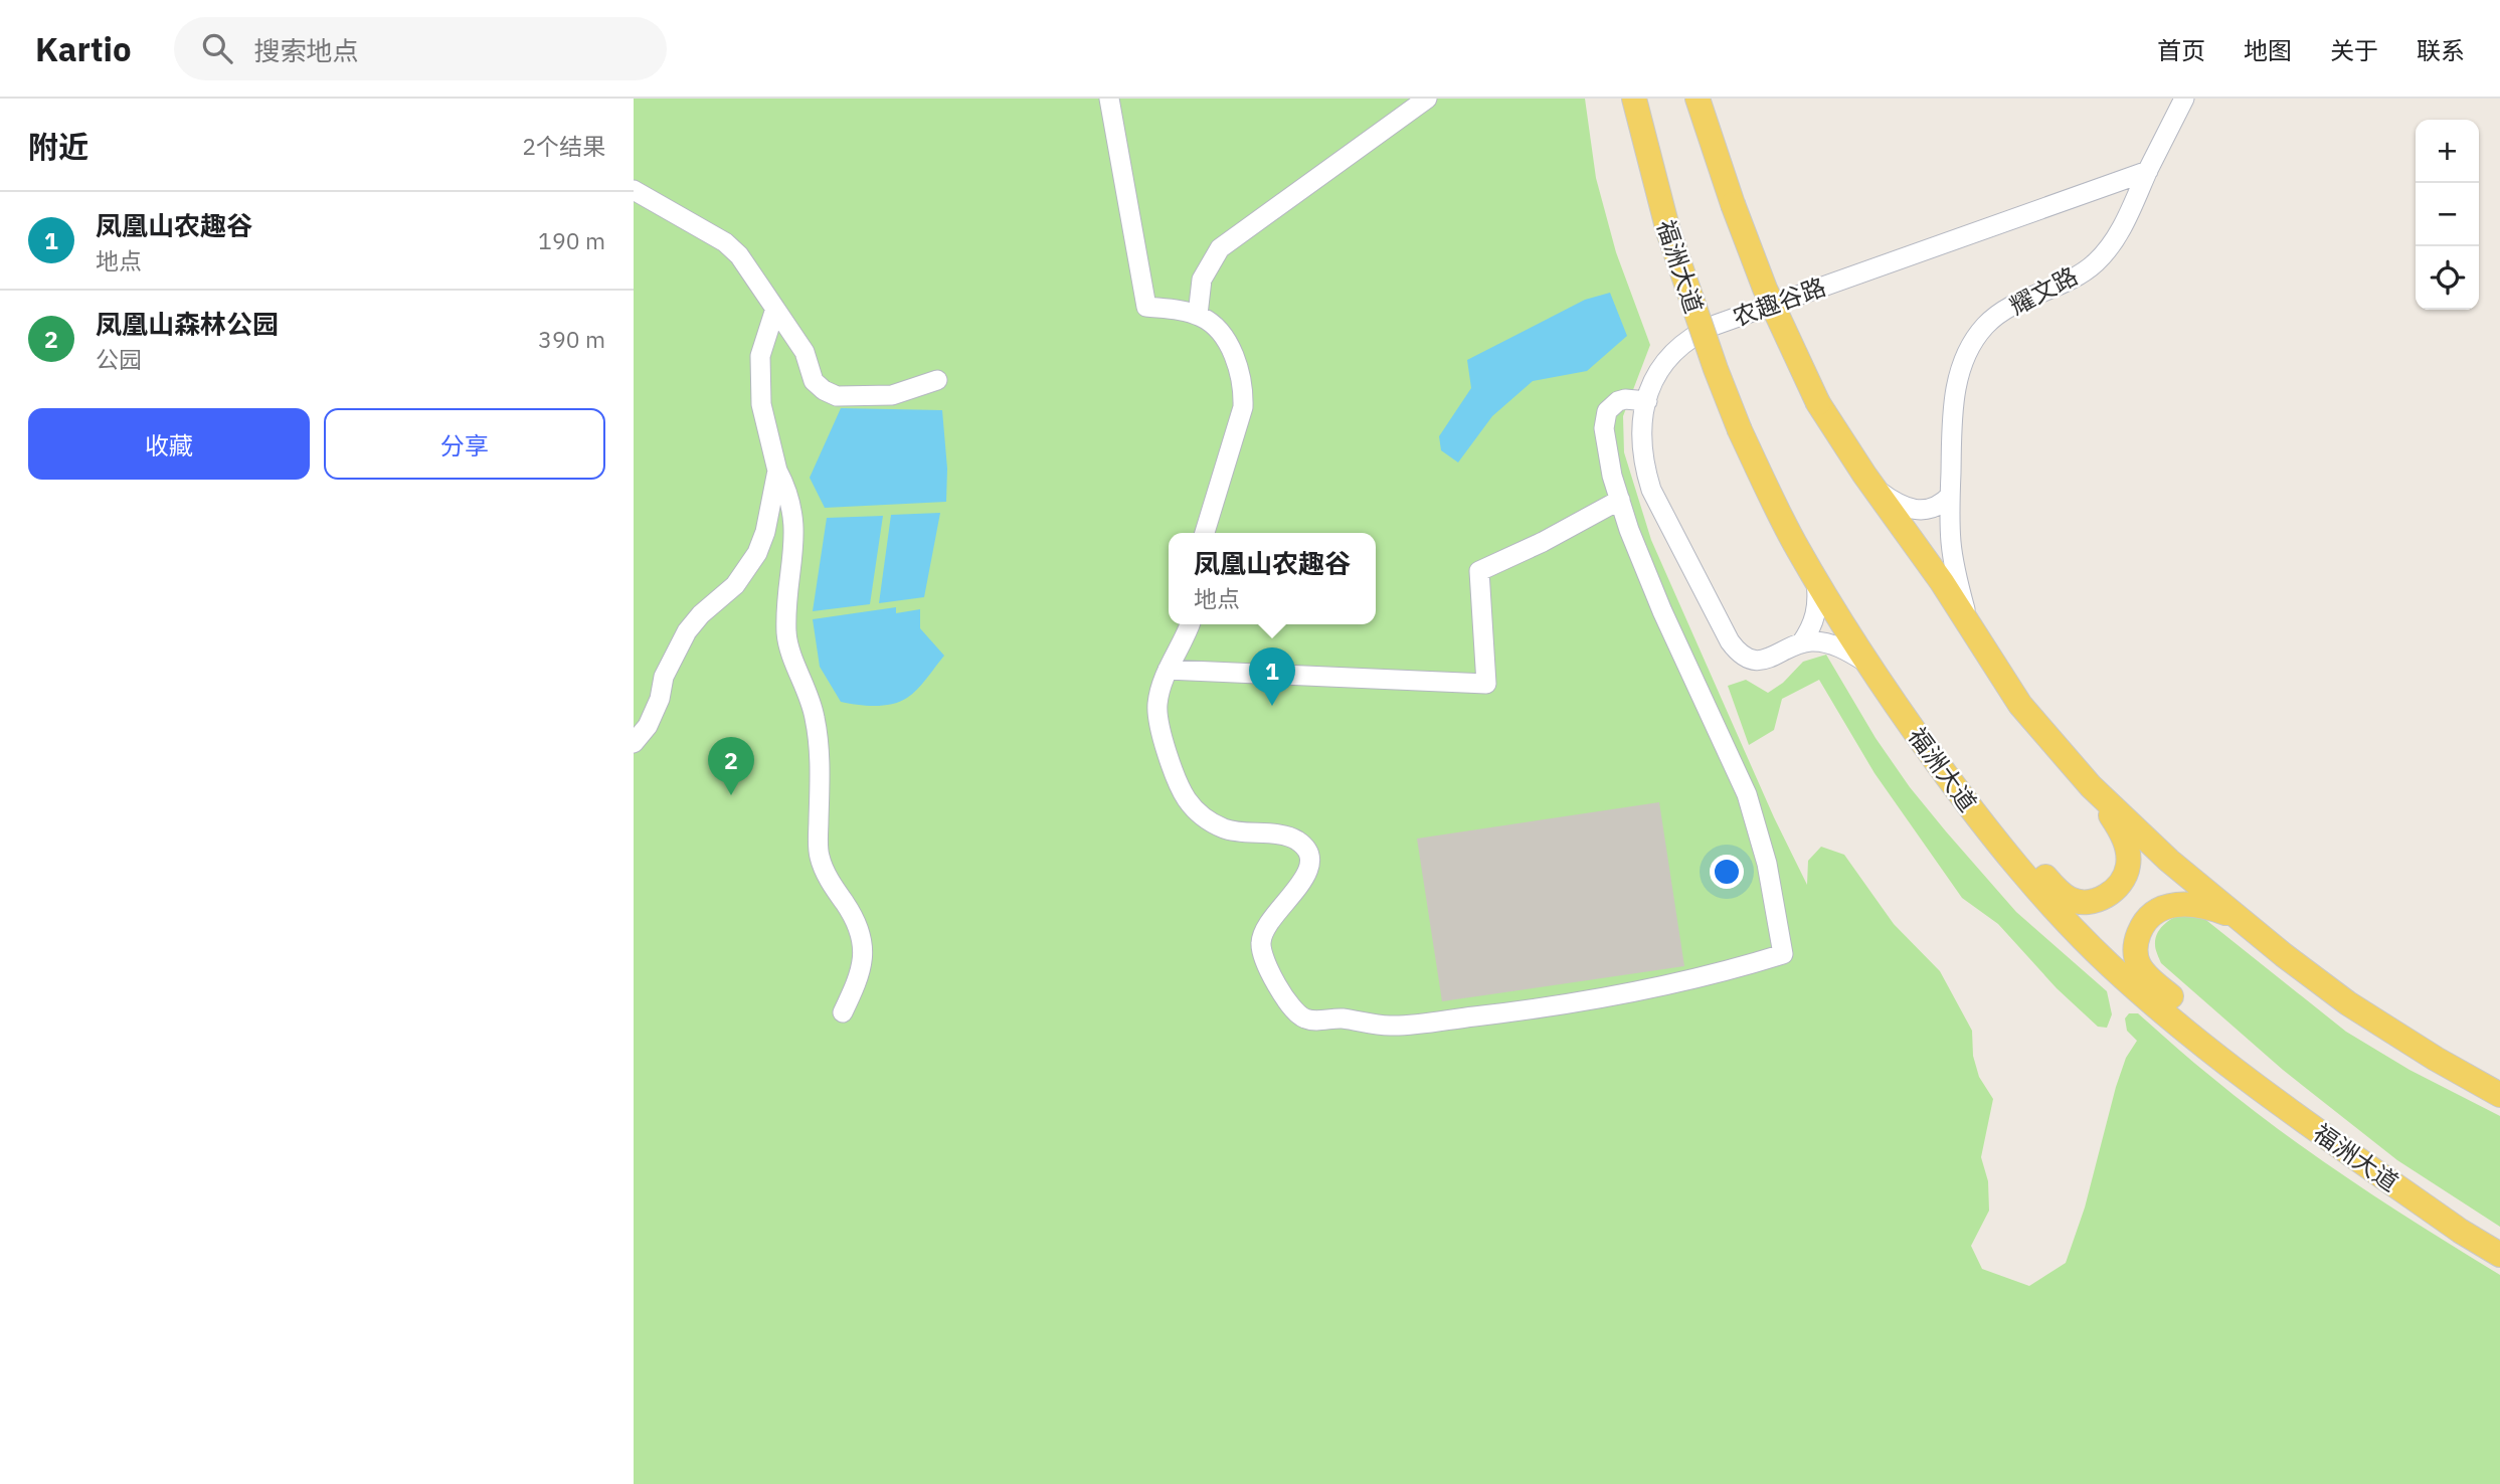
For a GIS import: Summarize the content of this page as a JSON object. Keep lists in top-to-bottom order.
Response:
{
  "streets": {
    "main road": ["福洲大道"],
    "street": ["耀文路", "农趣谷路"]
  },
  "crossings": [
    ["耀文路", "农趣谷路"]
  ],
  "page": {
    "header": "Kartio",
    "search": "搜索地点",
    "nav": [
      "首页",
      "地图",
      "关于",
      "联系"
    ],
    "heading": ["附近", "2个结果"],
    "map_buttons": ["+", "−"],
    "list": [
      {
        "mark": "1",
        "name": "凤凰山农趣谷",
        "note": "地点",
        "value": "190 m"
      },
      {
        "mark": "2",
        "name": "凤凰山森林公园",
        "note": "公园",
        "value": "390 m"
      }
    ],
    "buttons": ["收藏", "分享"],
    "popup": ["凤凰山农趣谷", "地点"],
    "pins": ["1", "2"]
  }
}
